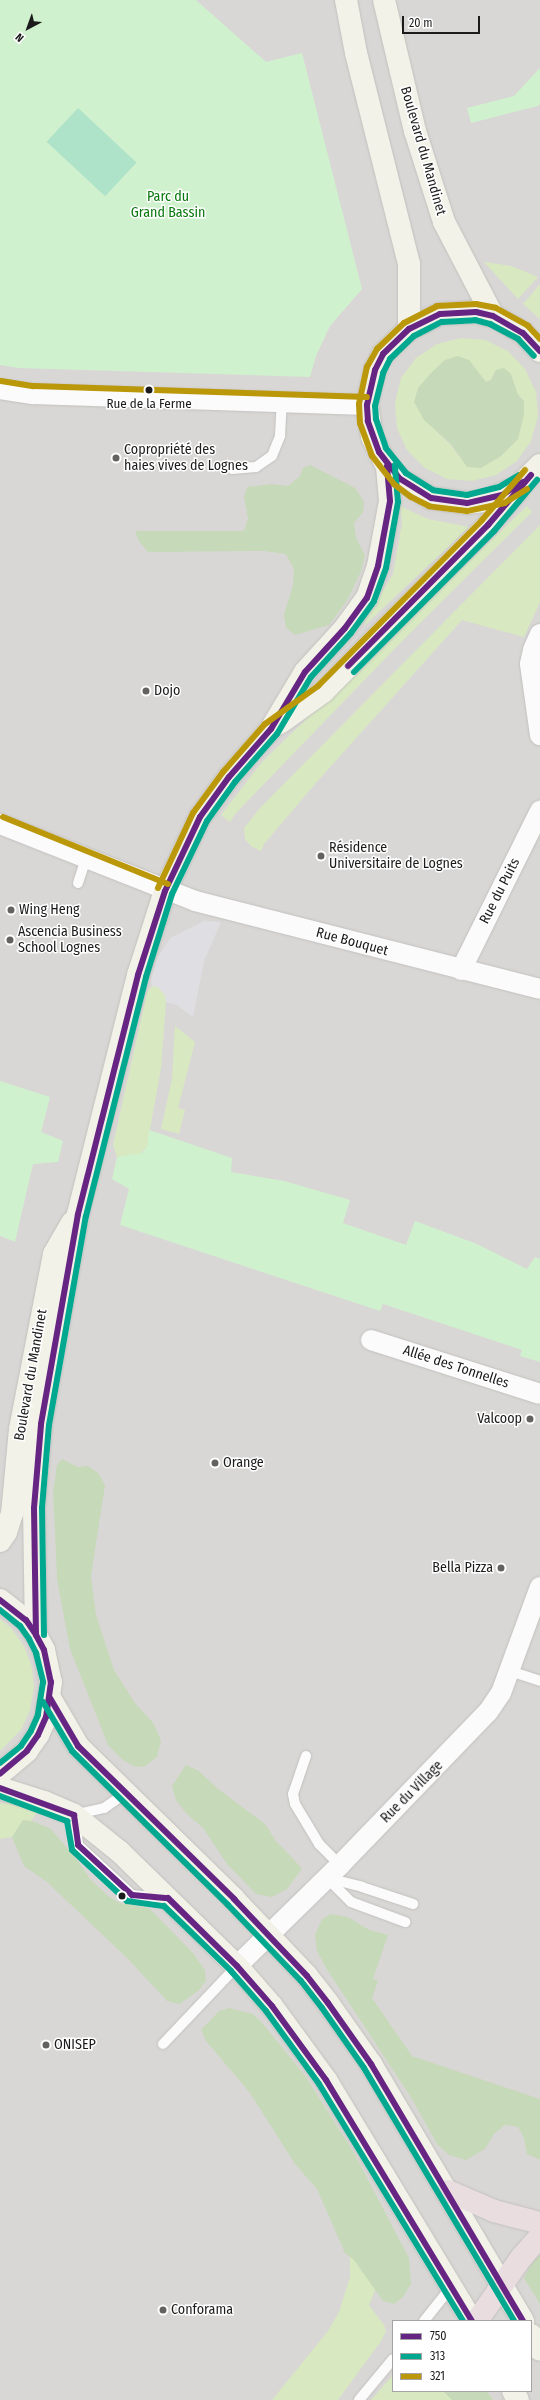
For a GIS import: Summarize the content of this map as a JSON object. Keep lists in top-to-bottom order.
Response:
{
  "streets": {
    "street": [
      "Boulevard du Mandinet",
      "Rue du Puits",
      "Rue Bouquet",
      "Allée des Tonnelles",
      "Rue du Village"
    ]
  },
  "crossings": [
    ["Boulevard du Mandinet", "Rue Bouquet"],
    ["Rue du Puits", "Rue Bouquet"]
  ],
  "parks": ["Parc du Grand Bassin"],
  "places": [
    "Rue de la Ferme",
    "Copropriété des haies vives de Lognes",
    "Dojo",
    "Résidence Universitaire de Lognes",
    "Wing Heng",
    "Ascencia Business School Lognes",
    "Valcoop",
    "Orange",
    "Bella Pizza",
    "ONISEP",
    "Conforama"
  ],
  "lines": ["transit line 321", "transit line 750", "transit line 313"],
  "legend": ["750", "313", "321"],
  "scale_bar": "20 m",
  "north": "bottom left"
}
